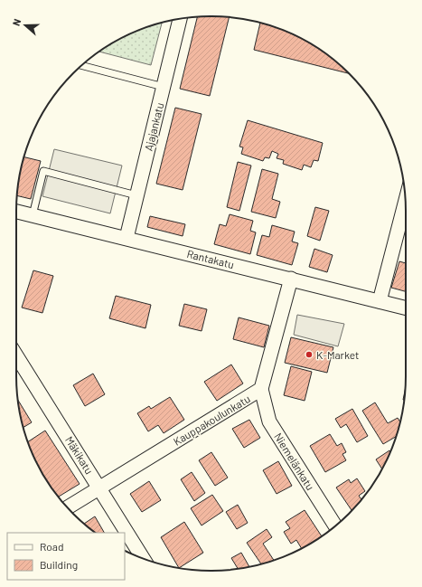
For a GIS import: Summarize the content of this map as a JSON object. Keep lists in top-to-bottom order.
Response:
{
  "streets": {
    "street": [
      "Ajajankatu",
      "Rantakatu",
      "Kauppakoulunkatu",
      "Mäkikatu",
      "Niemelänkatu"
    ]
  },
  "crossings": [
    ["Ajajankatu", "Rantakatu"],
    ["Rantakatu", "Kauppakoulunkatu"],
    ["Kauppakoulunkatu", "Mäkikatu"],
    ["Kauppakoulunkatu", "Niemelänkatu"]
  ],
  "places": ["K-Market"],
  "legend": ["Road", "Building"],
  "north": "left"
}
